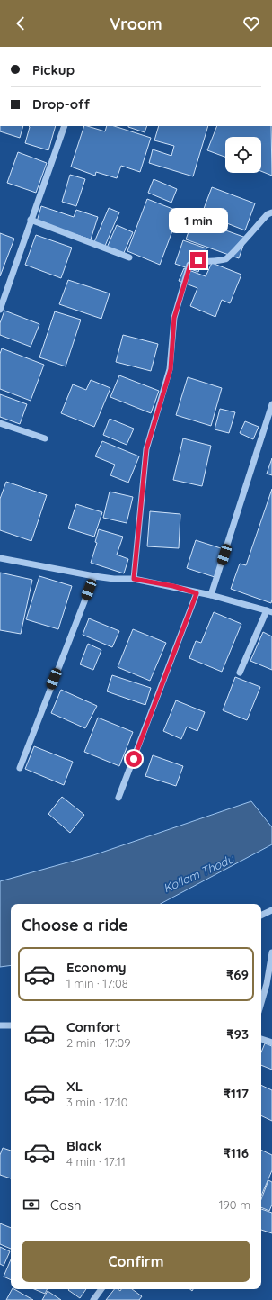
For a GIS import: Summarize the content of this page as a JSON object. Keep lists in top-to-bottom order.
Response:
{
  "water": ["Kollam Thodu"],
  "page": {
    "header": "Vroom",
    "banner": ["Pickup", "Drop-off"],
    "bubble": "1 min",
    "heading": "Choose a ride",
    "list": [
      {
        "name": "Economy",
        "note": "1 min · 17:08",
        "value": "₹69"
      },
      {
        "name": "Comfort",
        "note": "2 min · 17:09",
        "value": "₹93"
      },
      {
        "name": "XL",
        "note": "3 min · 17:10",
        "value": "₹117"
      },
      {
        "name": "Black",
        "note": "4 min · 17:11",
        "value": "₹116"
      }
    ],
    "pay": ["Cash", "190 m"],
    "buttons": "Confirm"
  }
}
